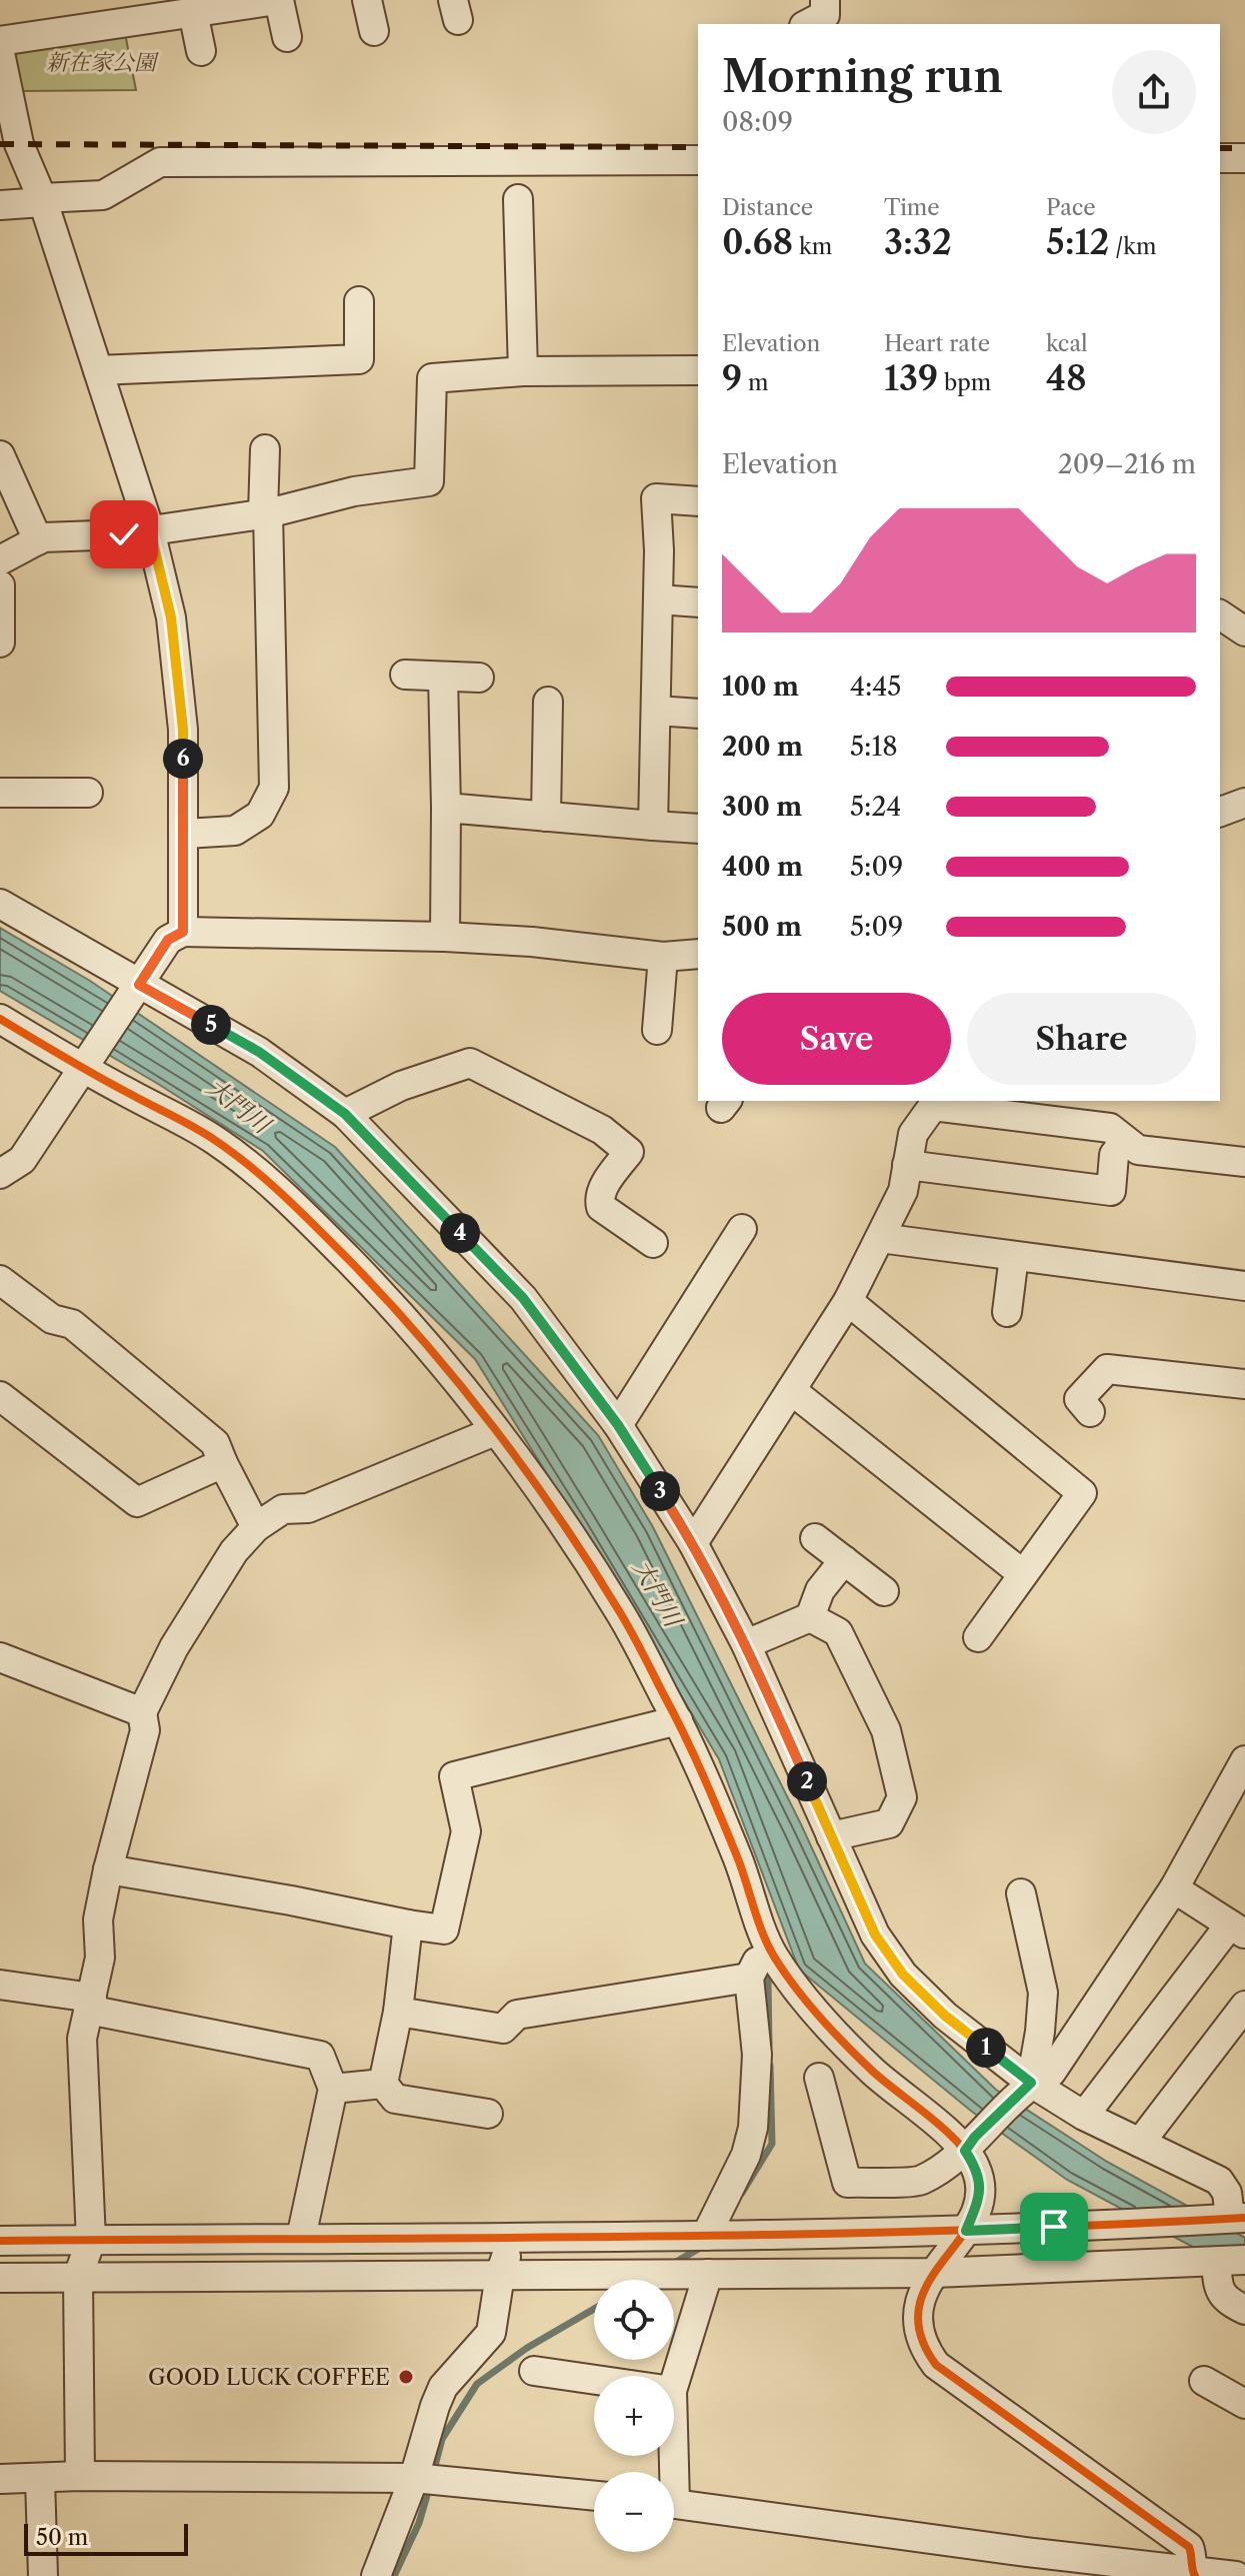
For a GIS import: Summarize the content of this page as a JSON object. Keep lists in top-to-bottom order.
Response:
{
  "water": ["大門川"],
  "parks": ["新在家公園"],
  "places": ["GOOD LUCK COFFEE"],
  "scale_bar": "50 m",
  "page": {
    "heading": ["Morning run", "08:09"],
    "stats": [
      ["Distance", "0.68 km"],
      ["Time", "3:32"],
      ["Pace", "5:12 /km"],
      ["Elevation", "9 m"],
      ["Heart rate", "139 bpm"],
      ["kcal", "48"]
    ],
    "chart": ["Elevation", "209–216 m"],
    "list": [
      {
        "name": "100 m",
        "note": "4:45"
      },
      {
        "name": "200 m",
        "note": "5:18"
      },
      {
        "name": "300 m",
        "note": "5:24"
      },
      {
        "name": "400 m",
        "note": "5:09"
      },
      {
        "name": "500 m",
        "note": "5:09"
      }
    ],
    "pins": [
      "6",
      "5",
      "4",
      "3",
      "2",
      "1"
    ],
    "buttons": ["Save", "Share"],
    "map_buttons": ["+", "−"],
    "scale": "50 m"
  }
}
